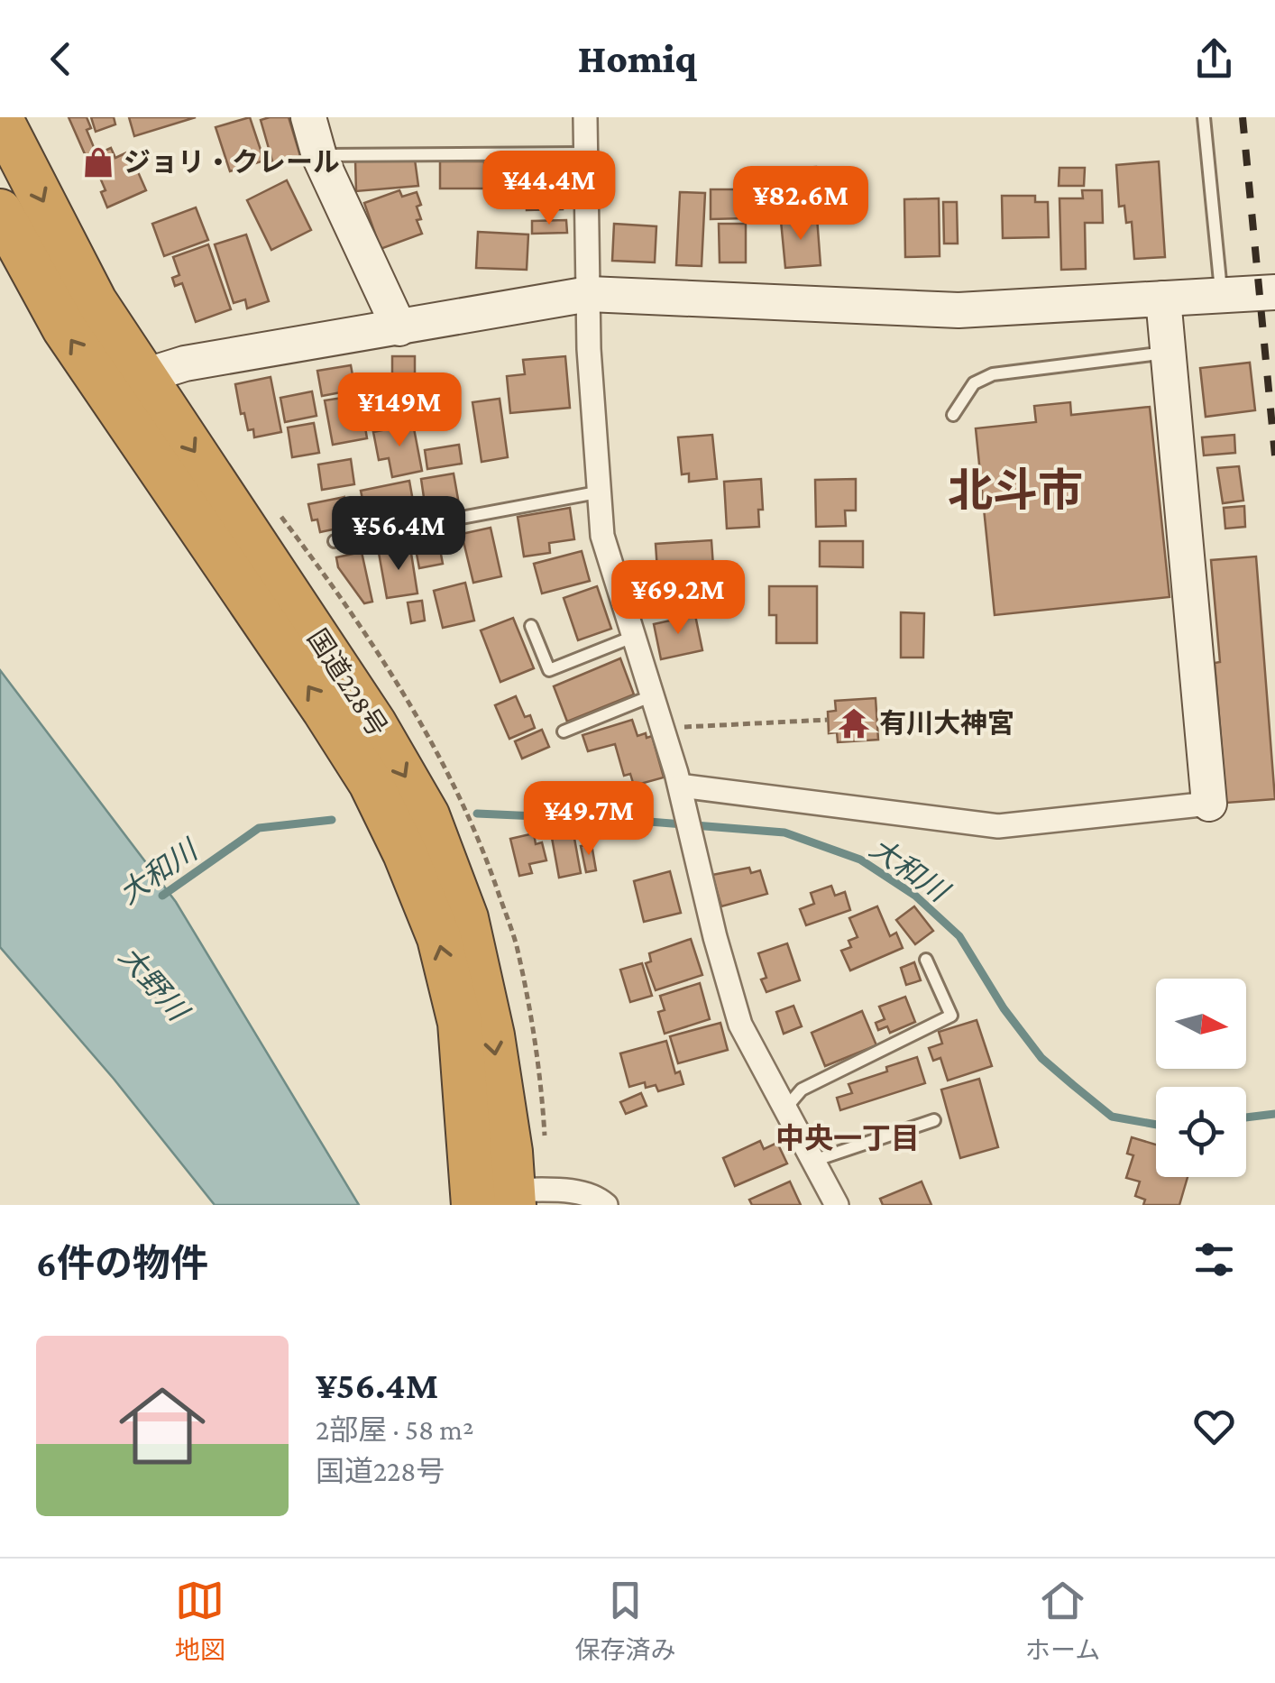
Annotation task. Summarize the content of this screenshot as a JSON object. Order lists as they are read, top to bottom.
{
  "streets": {
    "highway": ["国道228号"]
  },
  "districts": ["北斗市", "中央一丁目"],
  "water": ["大和川", "大野川"],
  "places": {
    "shop": ["ジョリ・クレール"],
    "temple": ["有川大神宮"]
  },
  "north": "right",
  "page": {
    "header": "Homiq",
    "price": [
      "¥44.4M",
      "¥82.6M",
      "¥149M",
      "¥56.4M",
      "¥69.2M",
      "¥49.7M"
    ],
    "heading": "6件の物件",
    "list": [
      {
        "name": "¥56.4M",
        "note": "2部屋 · 58 m² · 国道228号"
      }
    ],
    "tabs": ["地図", "保存済み", "ホーム"]
  }
}
